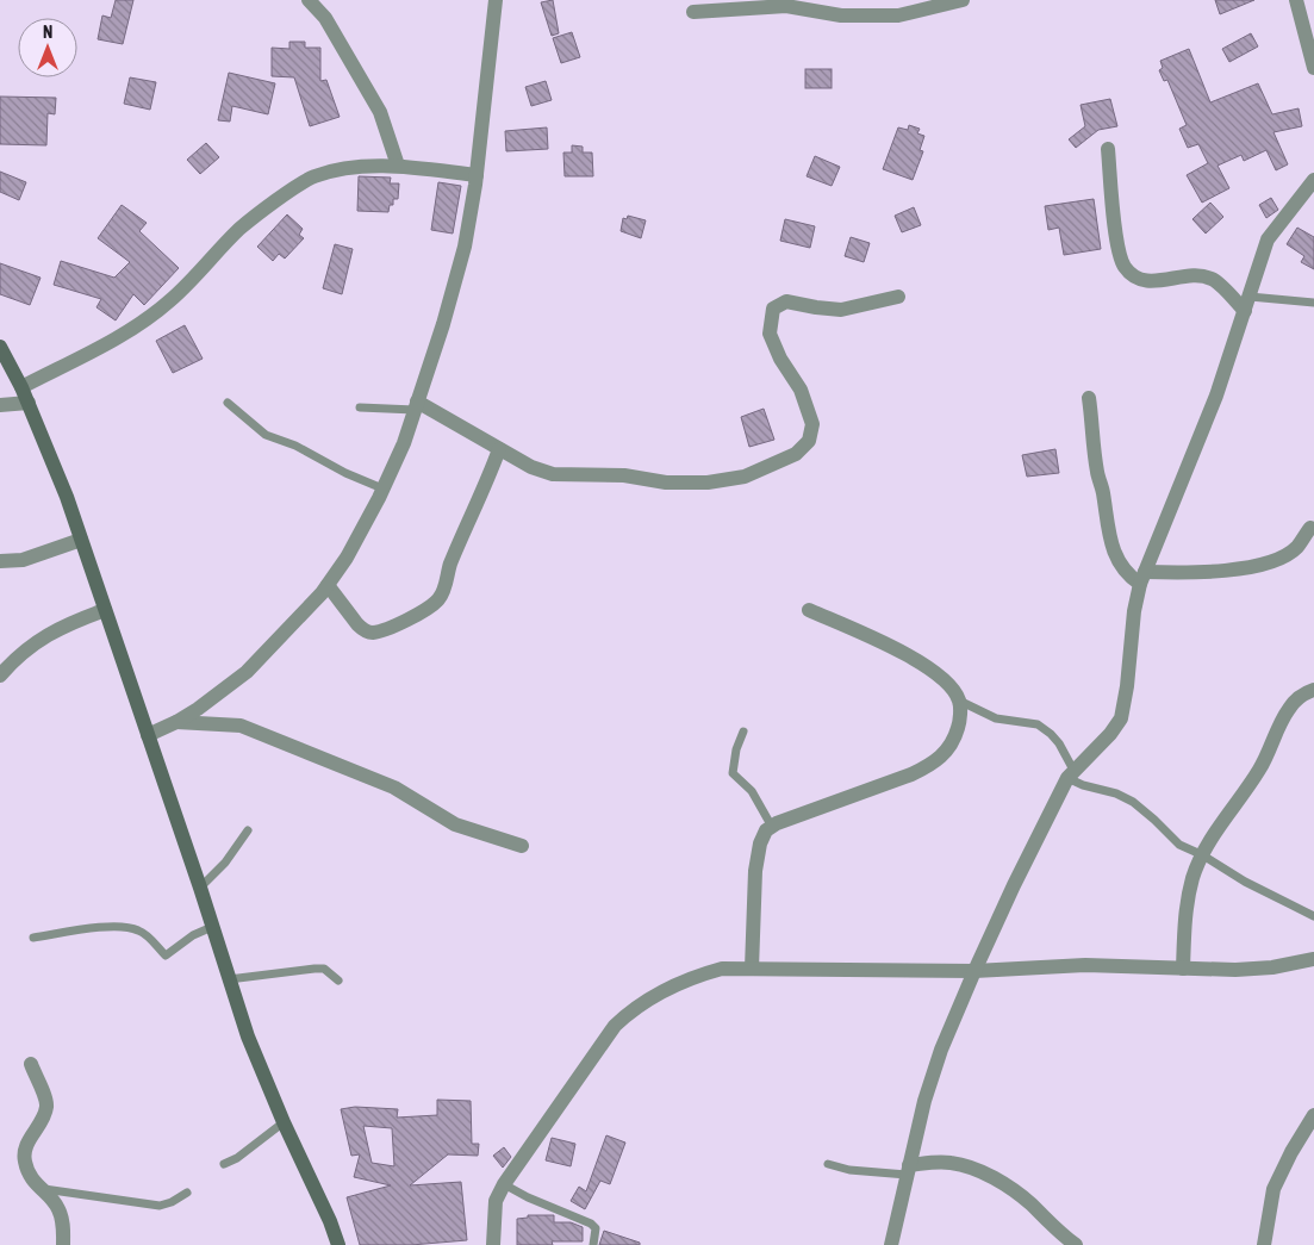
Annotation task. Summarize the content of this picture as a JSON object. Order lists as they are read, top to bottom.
{
  "north": "top"
}
